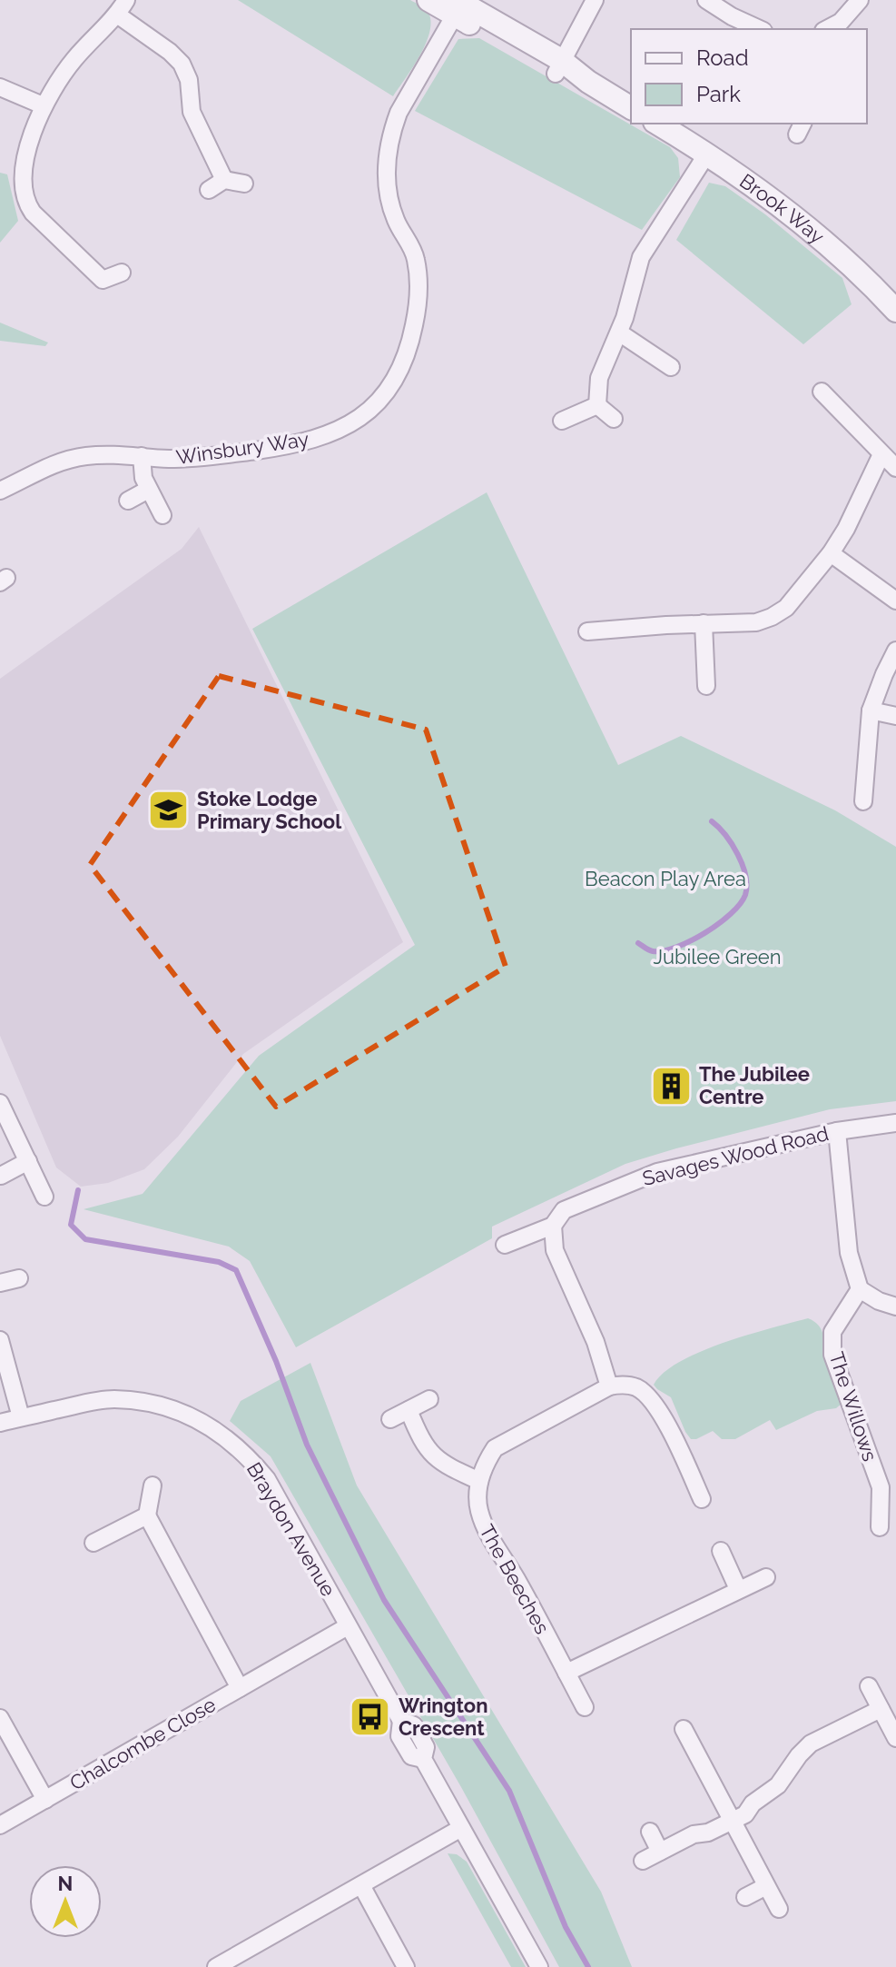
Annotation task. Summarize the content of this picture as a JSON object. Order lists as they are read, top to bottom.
{
  "streets": {
    "street": [
      "Brook Way",
      "Winsbury Way",
      "Savages Wood Road",
      "The Willows",
      "Braydon Avenue",
      "The Beeches",
      "Chalcombe Close"
    ]
  },
  "crossings": [
    ["Braydon Avenue", "Chalcombe Close"]
  ],
  "parks": ["Beacon Play Area", "Jubilee Green"],
  "places": {
    "school or university": ["Stoke Lodge Primary School"],
    "building": ["The Jubilee Centre"],
    "bus stop": ["Wrington Crescent"]
  },
  "legend": ["Road", "Park"],
  "north": "top"
}
